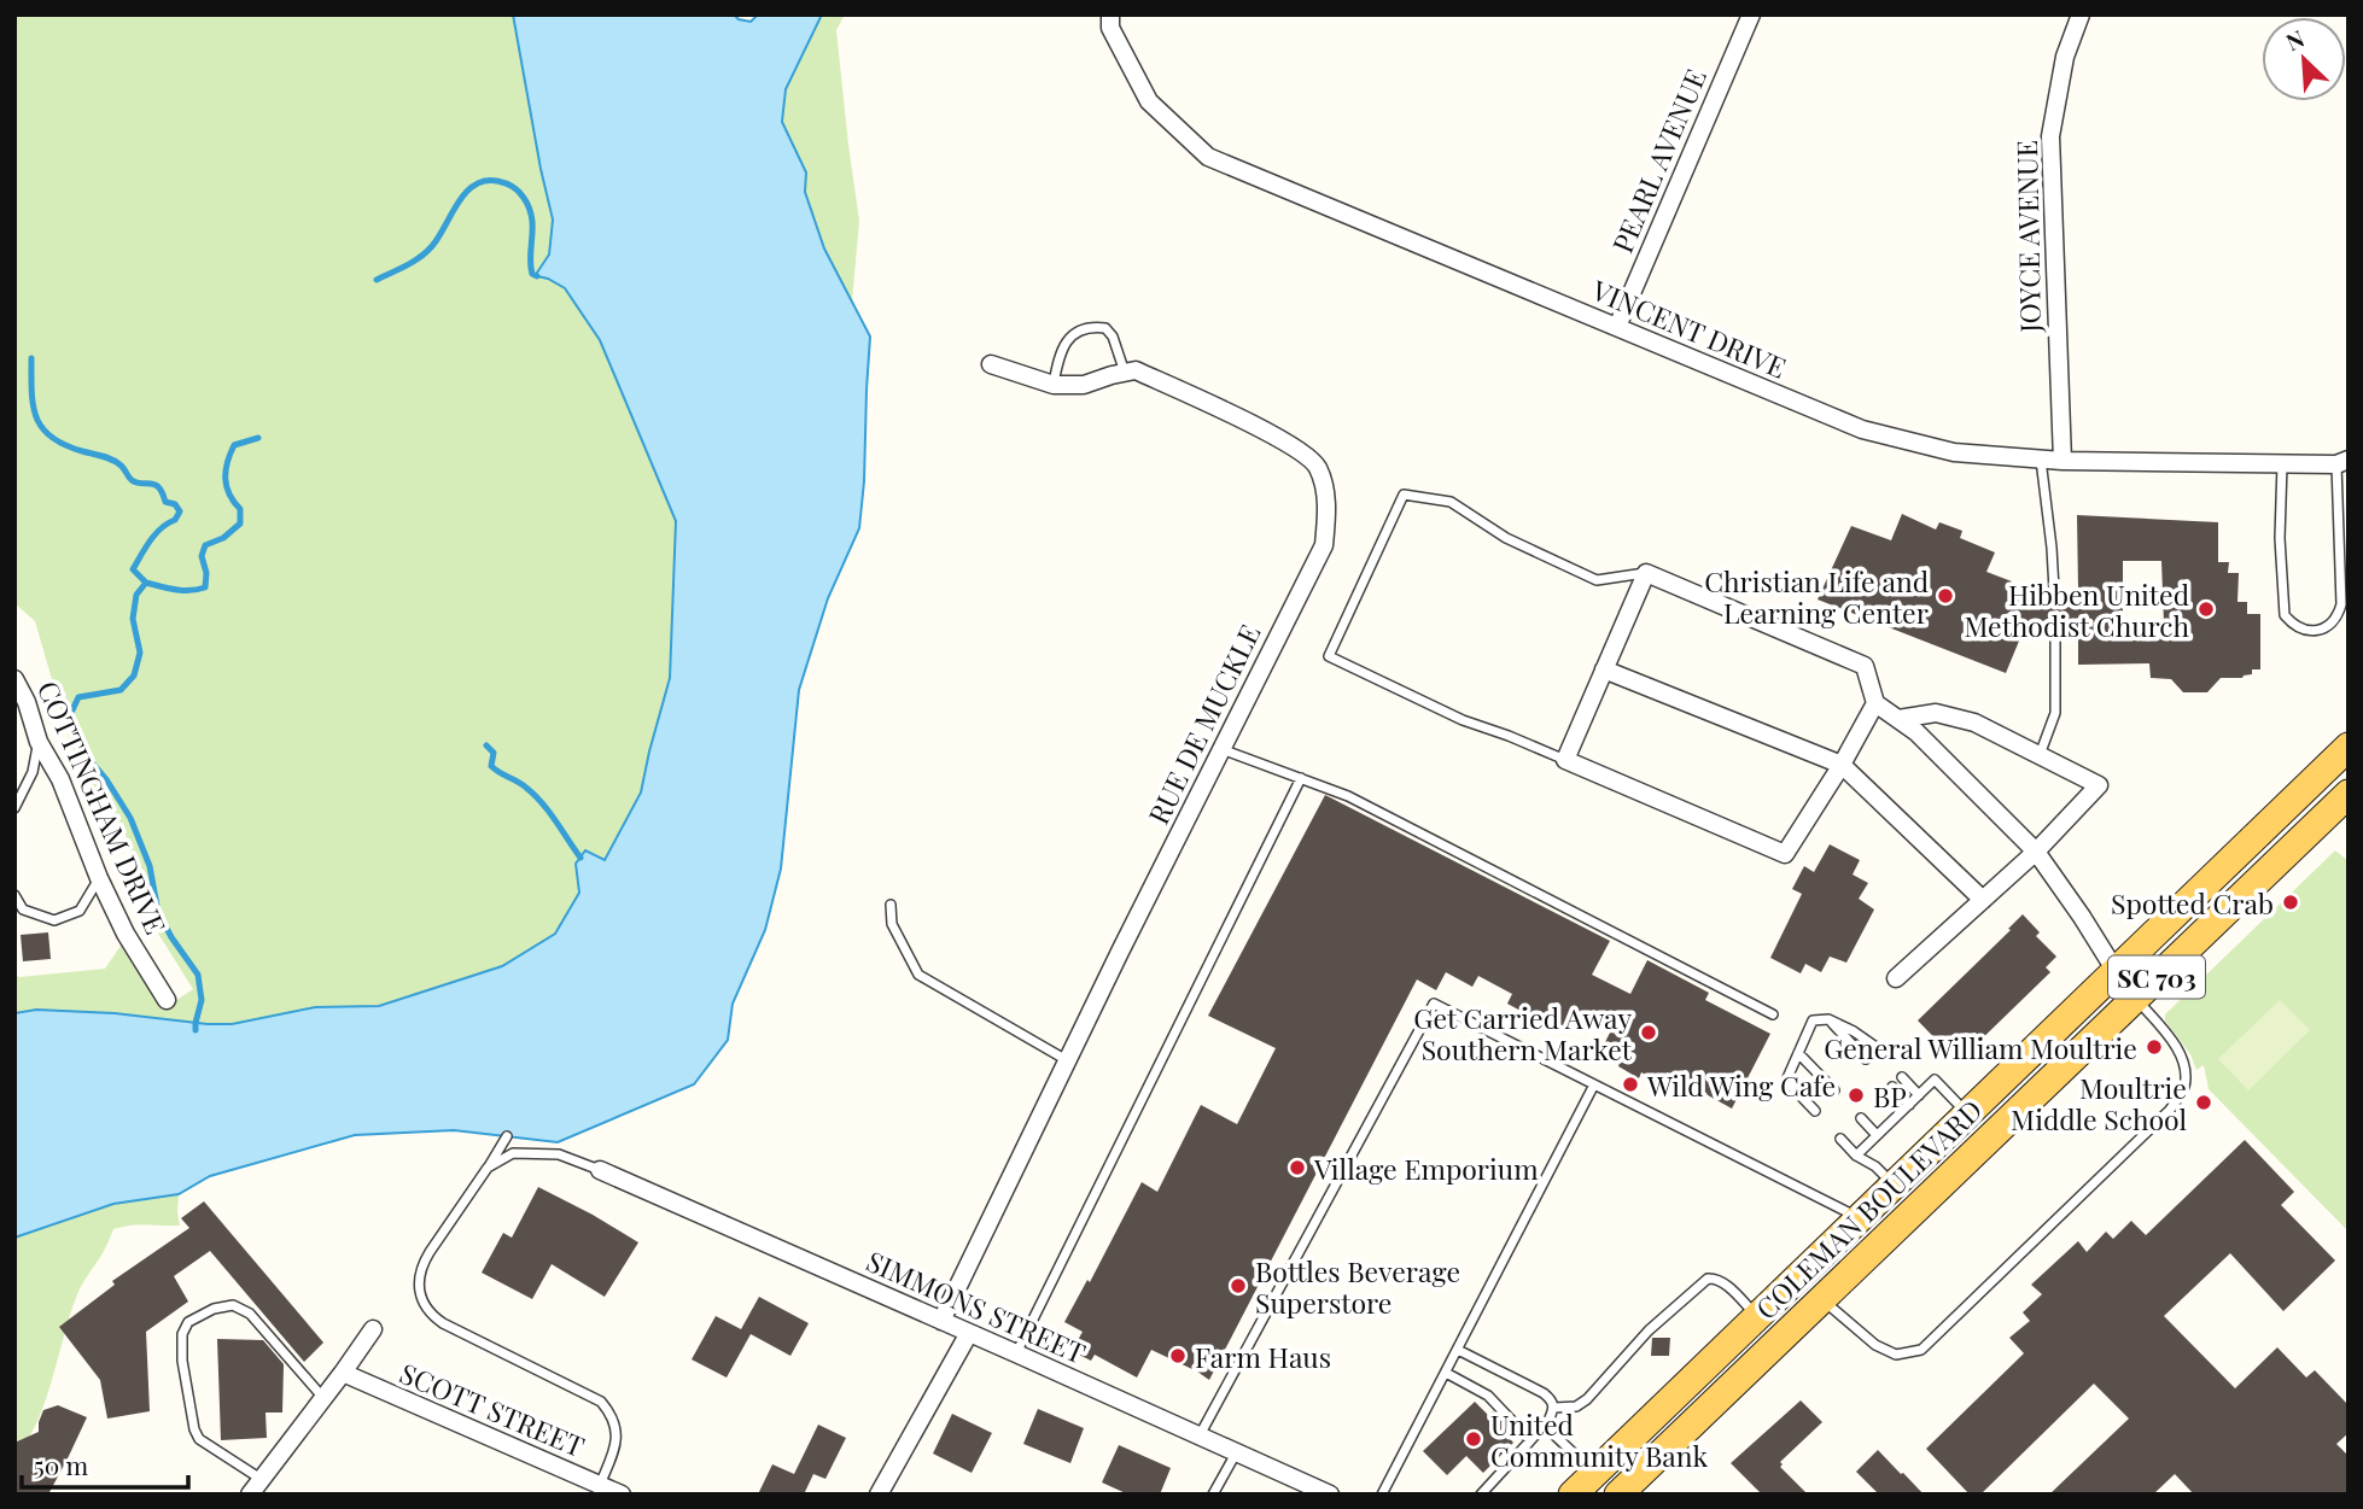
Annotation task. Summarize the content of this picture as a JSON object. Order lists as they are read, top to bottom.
{
  "streets": {
    "main road": ["SC 703", "COLEMAN BOULEVARD"],
    "street": [
      "PEARL AVENUE",
      "JOYCE AVENUE",
      "VINCENT DRIVE",
      "RUE DE MUCKLE",
      "COTTINGHAM DRIVE",
      "SIMMONS STREET",
      "SCOTT STREET"
    ]
  },
  "crossings": [
    ["PEARL AVENUE", "VINCENT DRIVE"],
    ["JOYCE AVENUE", "VINCENT DRIVE"],
    ["RUE DE MUCKLE", "SIMMONS STREET"]
  ],
  "places": [
    "Christian Life and Learning Center",
    "Hibben United Methodist Church",
    "Spotted Crab",
    "Get Carried Away Southern Market",
    "General William Moultrie",
    "Wild Wing Cafe",
    "BP",
    "Moultrie Middle School",
    "Village Emporium",
    "Bottles Beverage Superstore",
    "Farm Haus",
    "United Community Bank"
  ],
  "scale_bar": "50 m",
  "north": "top left"
}
